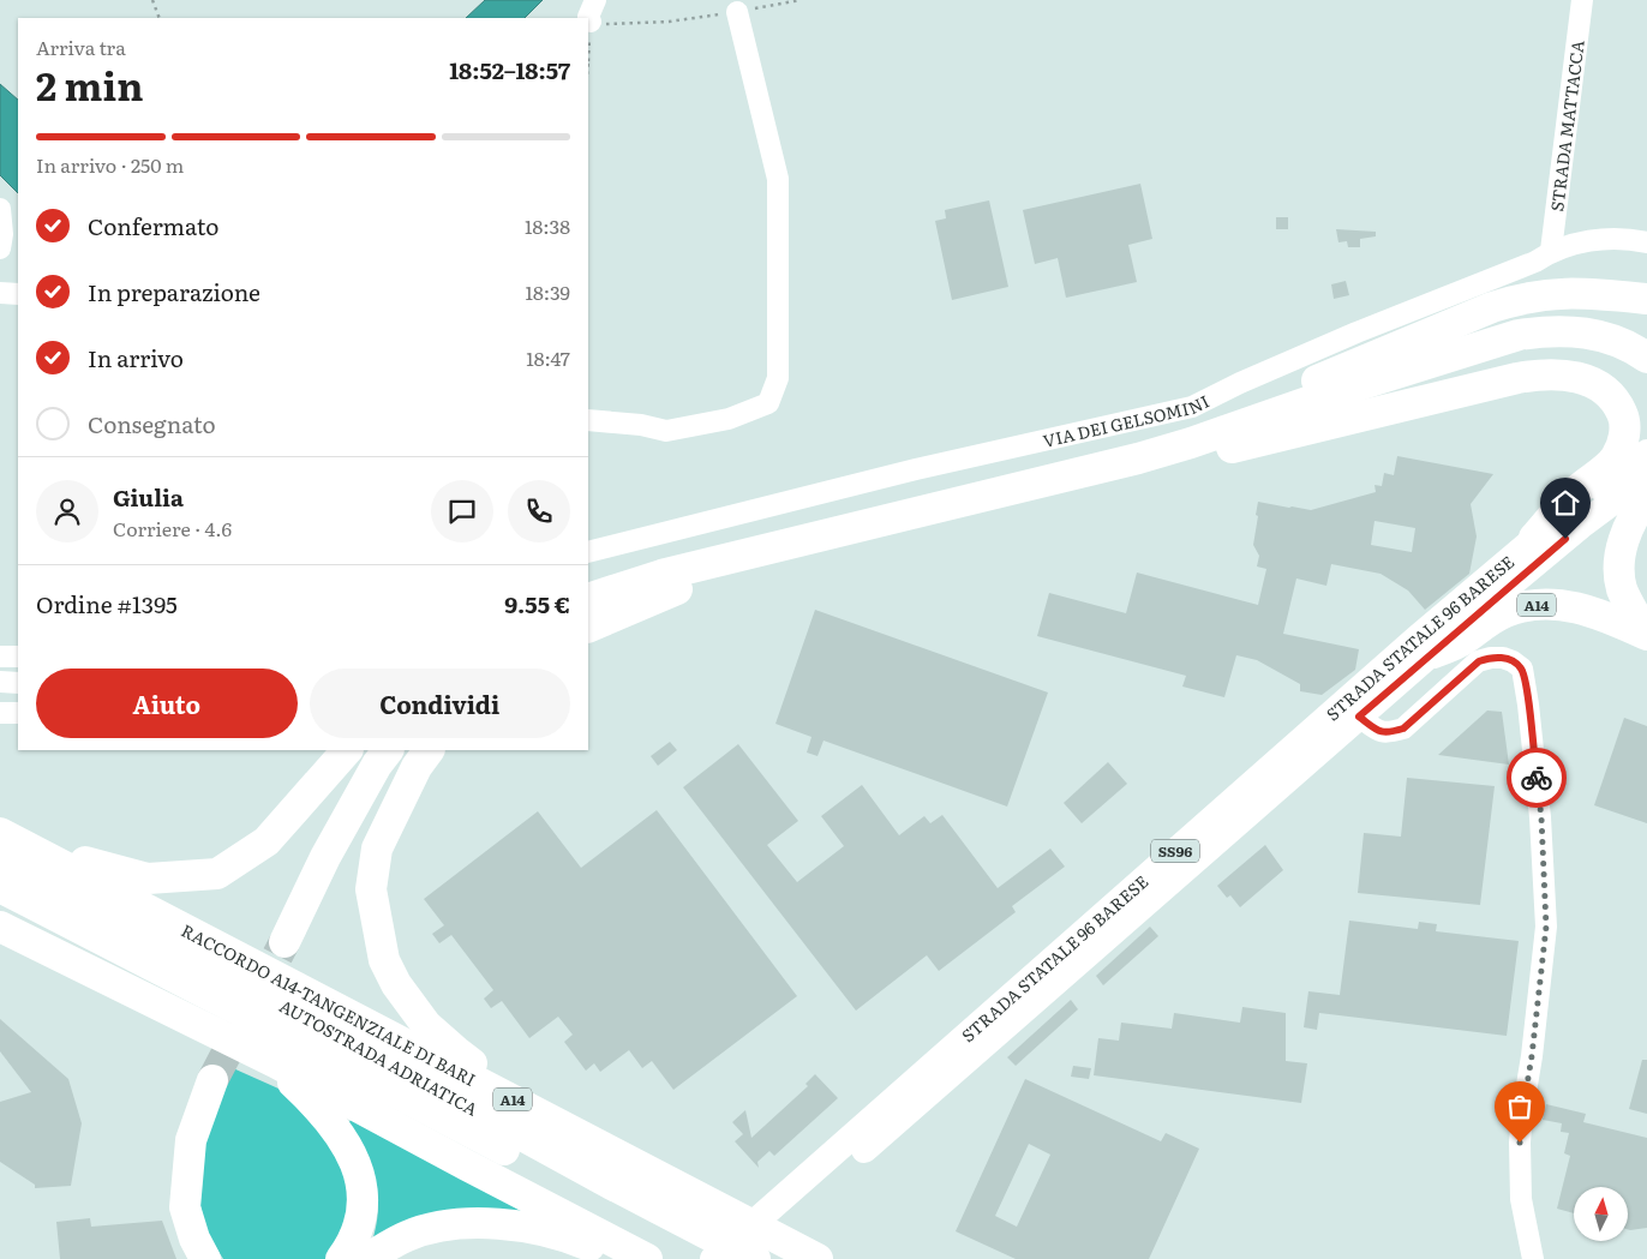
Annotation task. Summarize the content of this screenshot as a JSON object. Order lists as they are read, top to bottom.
{
  "streets": {
    "highway": ["A14", "AUTOSTRADA ADRIATICA"],
    "main road": ["STRADA STATALE 96 BARESE", "SS96"],
    "street": ["STRADA MATTACCA", "VIA DEI GELSOMINI"]
  },
  "crossings": [
    ["STRADA MATTACCA", "VIA DEI GELSOMINI"],
    ["A14", "STRADA STATALE 96 BARESE"],
    ["A14", "AUTOSTRADA ADRIATICA"],
    ["STRADA STATALE 96 BARESE", "AUTOSTRADA ADRIATICA"]
  ],
  "north": "top",
  "page": {
    "heading": ["2 min", "Arriva tra", "18:52–18:57"],
    "panel": [
      "Giulia",
      "Corriere · 4.6",
      "Ordine #1395",
      "9.55 €"
    ],
    "bar": "In arrivo · 250 m",
    "list": [
      ["Confermato", "18:38"],
      ["In preparazione", "18:39"],
      ["In arrivo", "18:47"],
      "Consegnato"
    ],
    "buttons": ["Aiuto", "Condividi"]
  }
}
